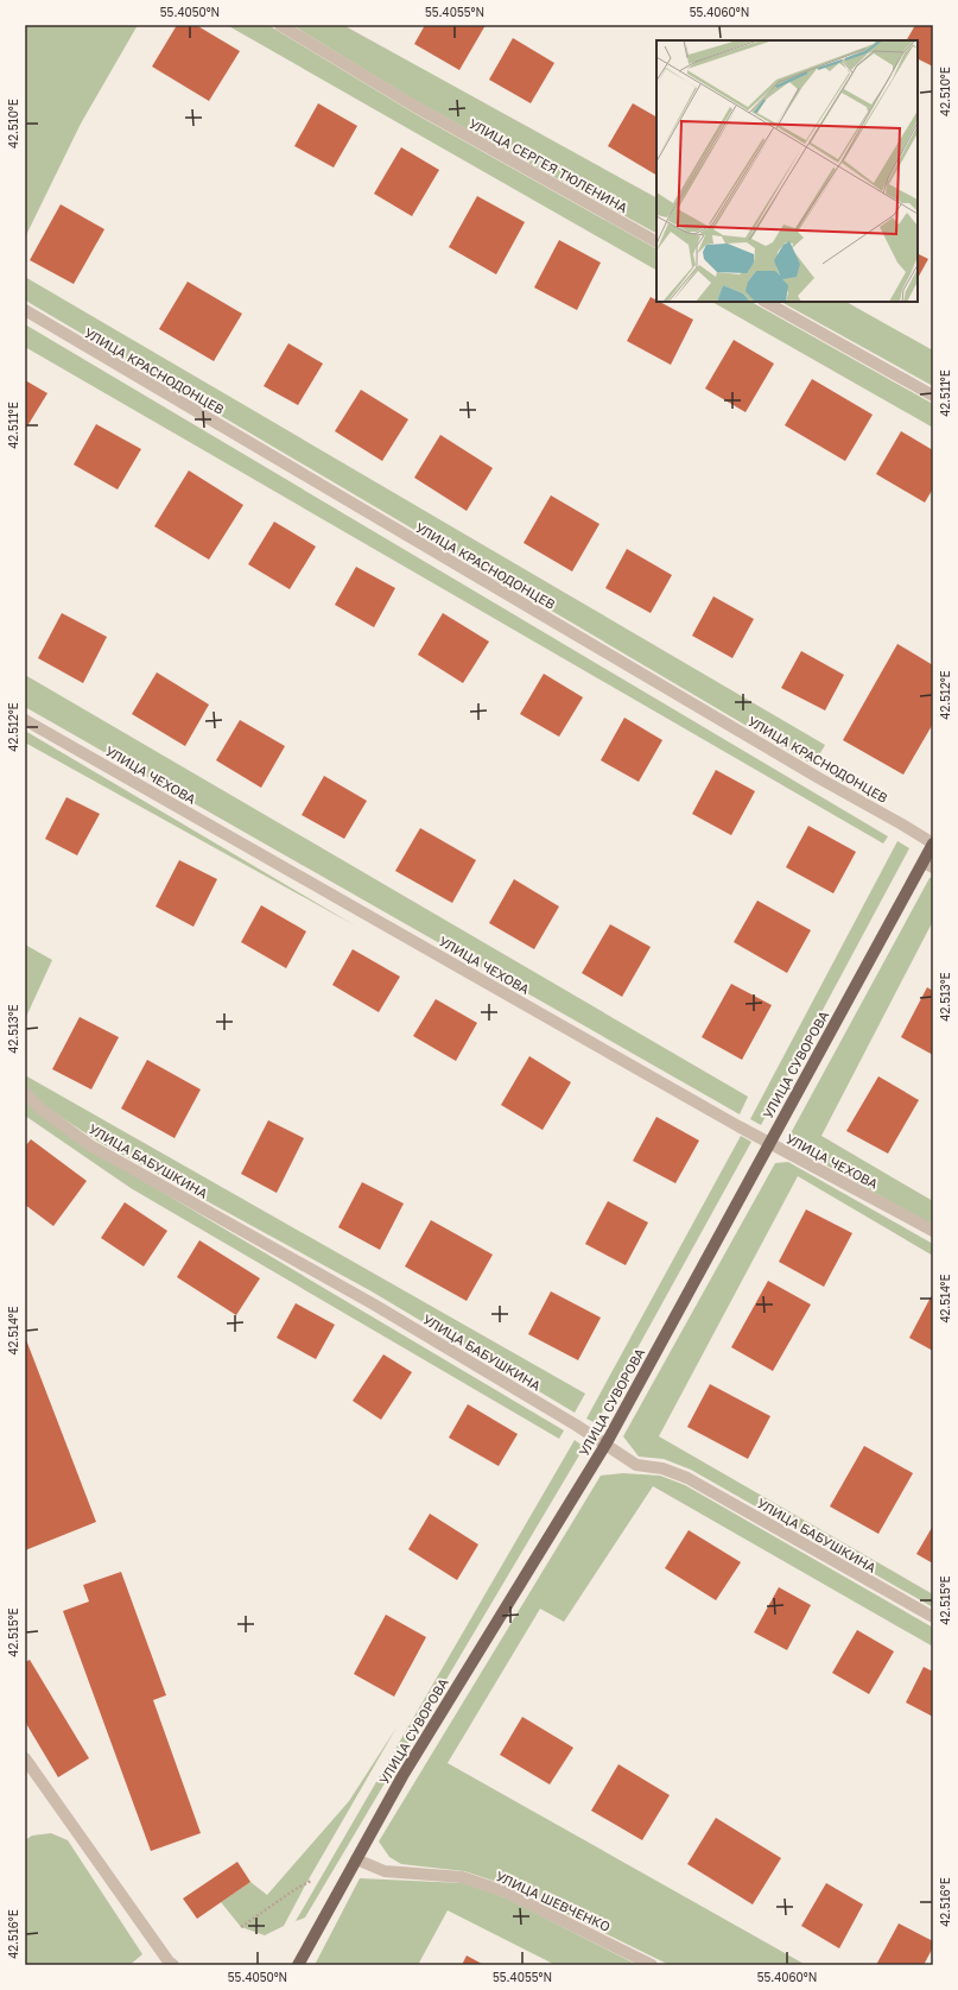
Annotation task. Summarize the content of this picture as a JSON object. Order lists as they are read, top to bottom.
{
  "streets": {
    "main road": ["УЛИЦА СУВОРОВА"],
    "street": [
      "УЛИЦА СЕРГЕЯ ТЮЛЕНИНА",
      "УЛИЦА КРАСНОДОНЦЕВ",
      "УЛИЦА ЧЕХОВА",
      "УЛИЦА БАБУШКИНА",
      "УЛИЦА ШЕВЧЕНКО"
    ]
  },
  "crossings": [
    ["УЛИЦА КРАСНОДОНЦЕВ", "УЛИЦА СУВОРОВА"],
    ["УЛИЦА ЧЕХОВА", "УЛИЦА СУВОРОВА"],
    ["УЛИЦА СУВОРОВА", "УЛИЦА БАБУШКИНА"],
    ["УЛИЦА СУВОРОВА", "УЛИЦА ШЕВЧЕНКО"]
  ],
  "coordinates": [
    "55.4050°N",
    "55.4055°N",
    "55.4060°N",
    "42.510°E",
    "42.511°E",
    "42.512°E",
    "42.513°E",
    "42.514°E",
    "42.515°E",
    "42.516°E"
  ]
}
